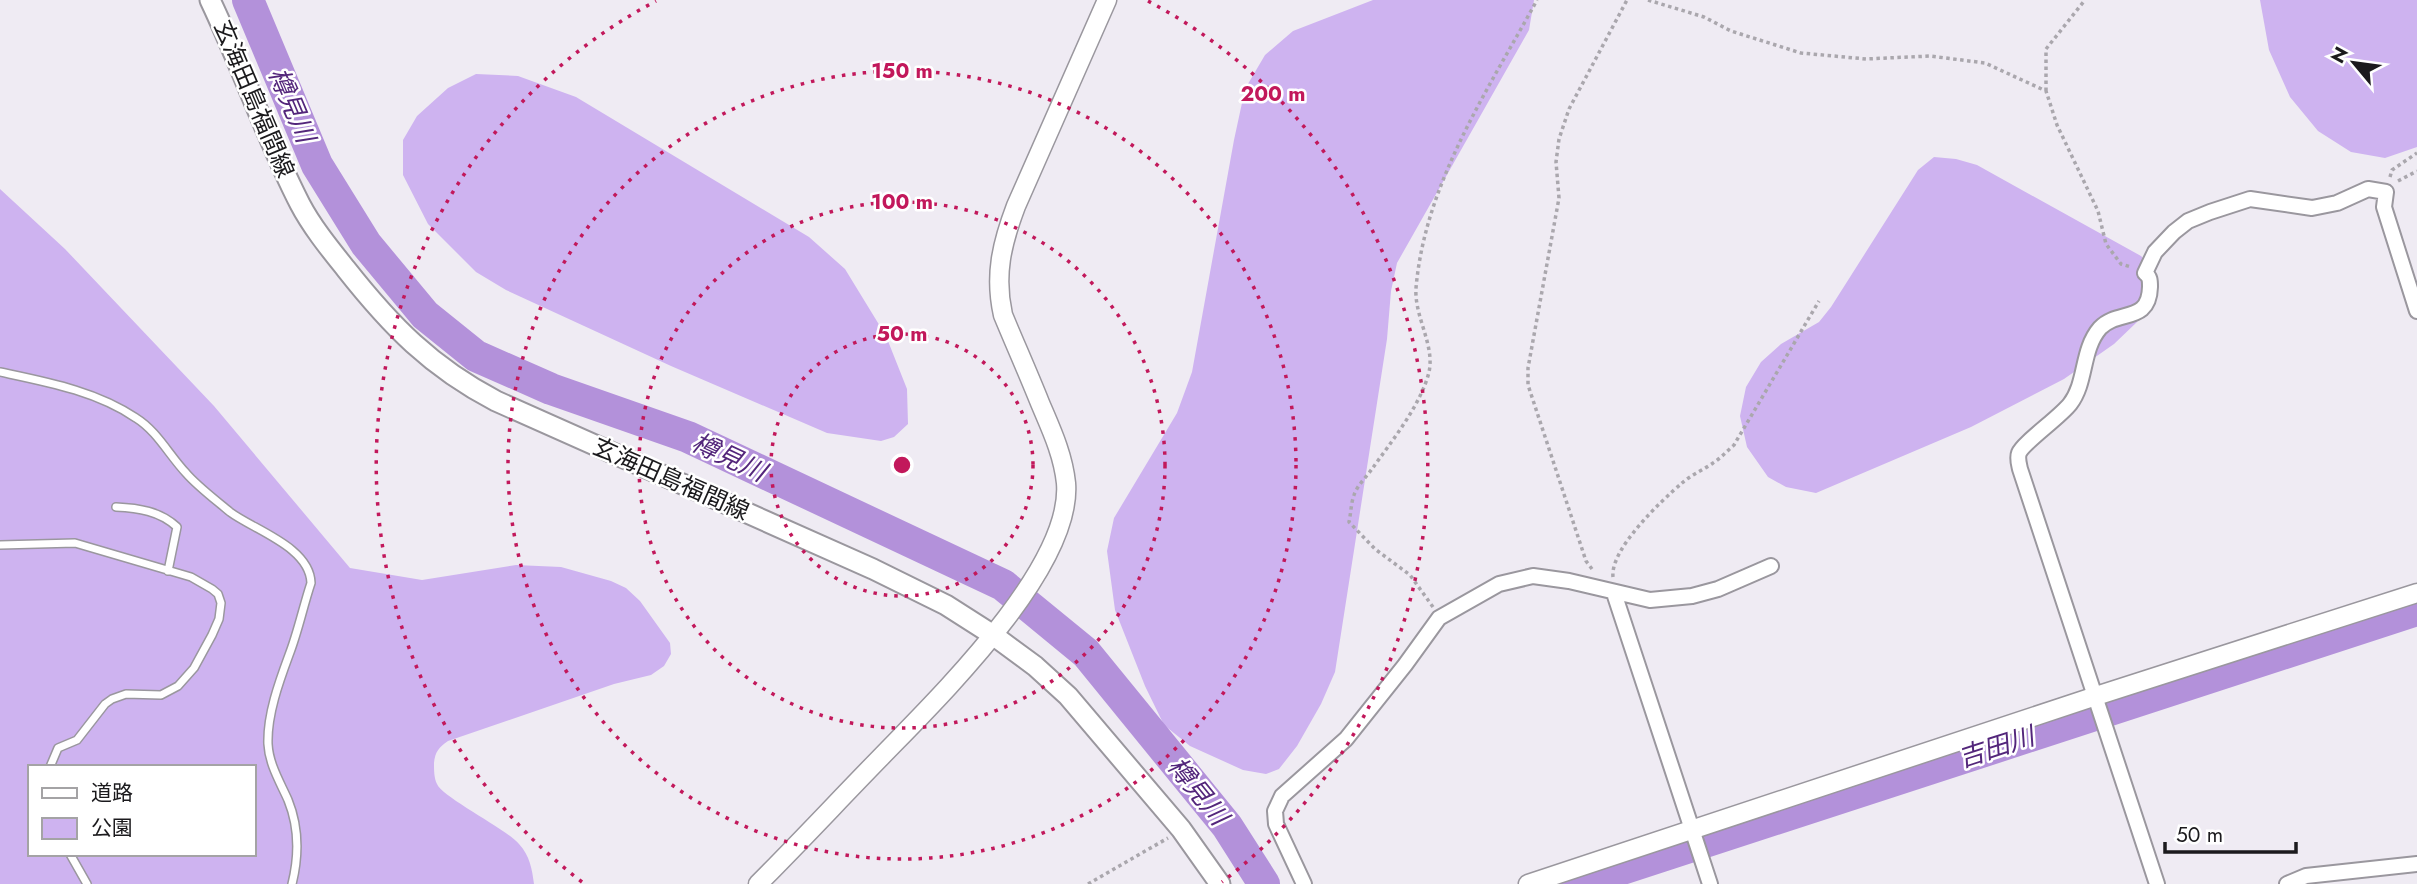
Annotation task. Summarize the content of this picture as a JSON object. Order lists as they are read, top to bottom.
{
  "streets": {
    "main road": ["玄海田島福間線"]
  },
  "water": ["樽見川", "吉田川"],
  "legend": ["道路", "公園"],
  "scale_bar": "50 m",
  "north": "top left",
  "rings": [
    "150 m",
    "200 m",
    "100 m",
    "50 m"
  ]
}
